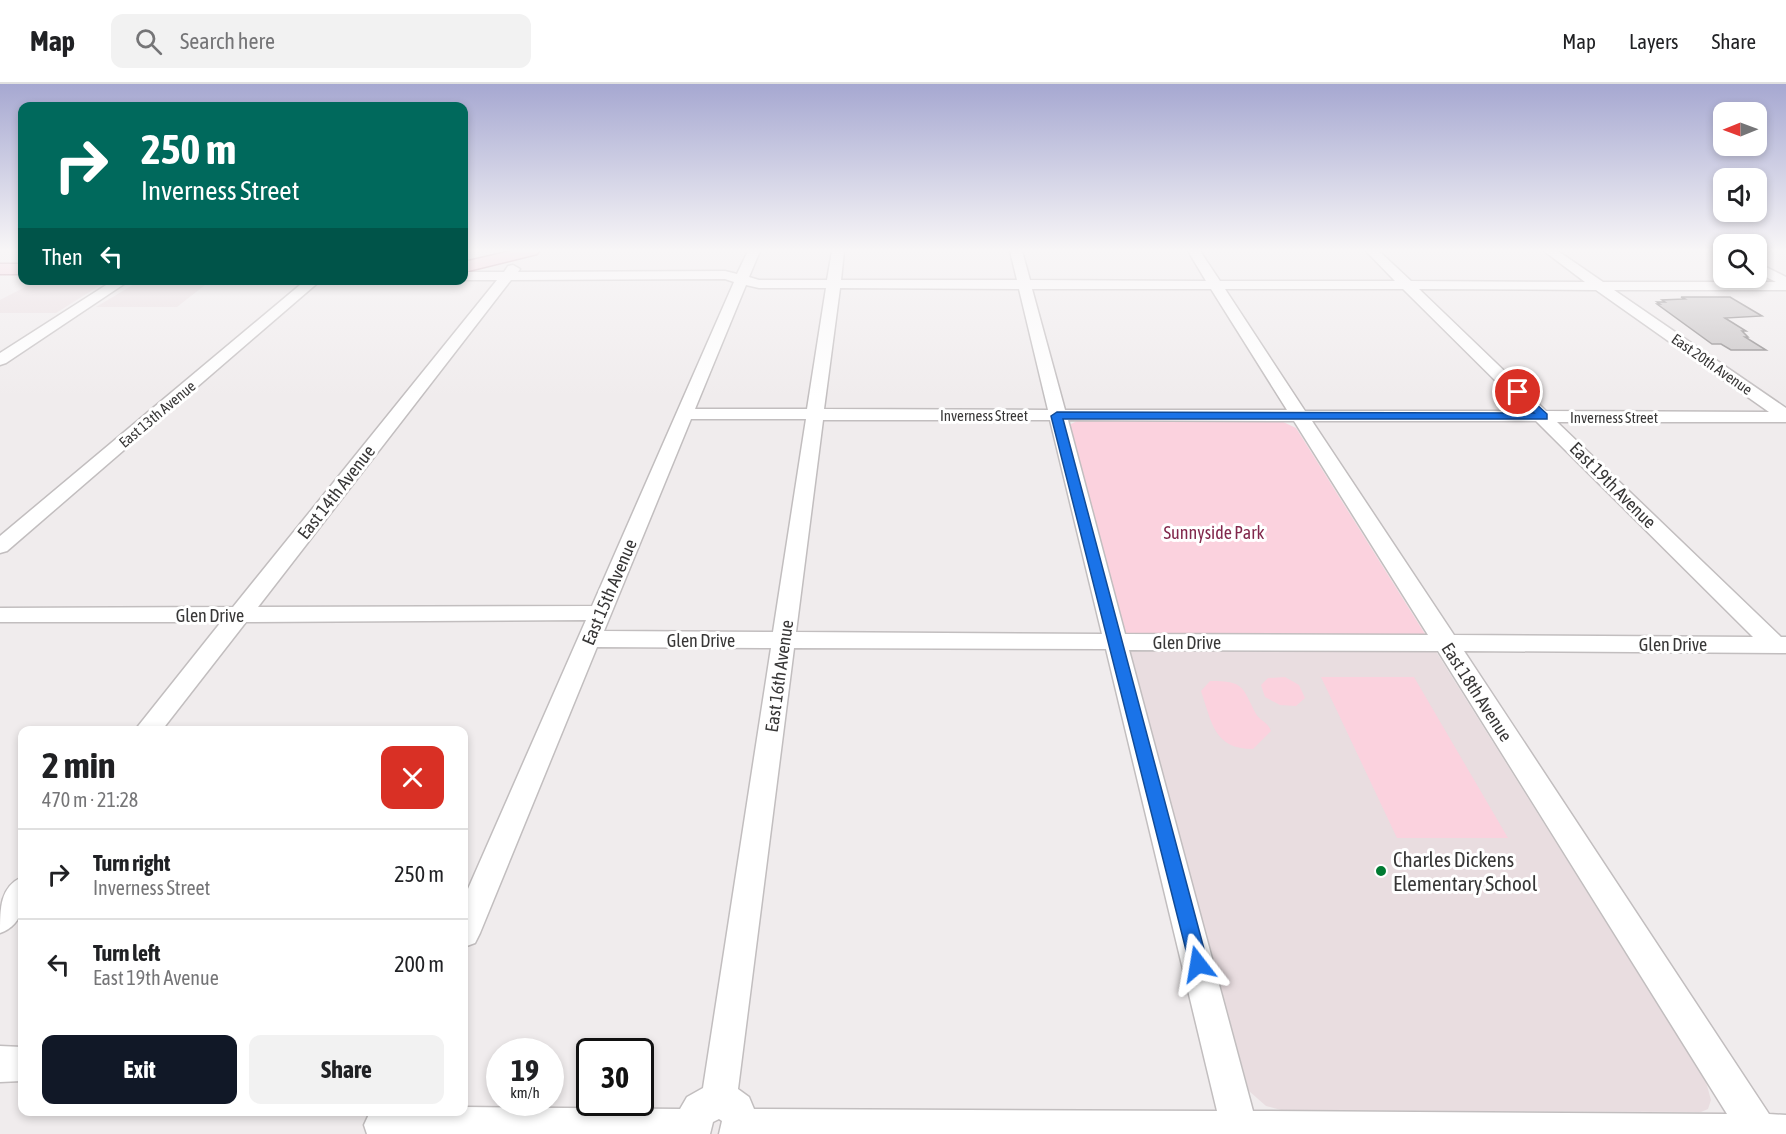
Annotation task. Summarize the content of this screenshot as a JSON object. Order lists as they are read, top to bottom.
{
  "streets": {
    "street": [
      "East 20th Avenue",
      "East 13th Avenue",
      "Inverness Street",
      "East 19th Avenue",
      "East 14th Avenue",
      "East 15th Avenue",
      "Glen Drive",
      "East 16th Avenue",
      "East 18th Avenue"
    ]
  },
  "crossings": [
    ["East 20th Avenue", "Inverness Street"],
    ["Inverness Street", "East 19th Avenue"],
    ["Inverness Street", "East 15th Avenue"],
    ["Inverness Street", "East 16th Avenue"],
    ["Inverness Street", "East 18th Avenue"],
    ["East 19th Avenue", "Glen Drive"],
    ["East 14th Avenue", "Glen Drive"],
    ["East 15th Avenue", "Glen Drive"],
    ["Glen Drive", "East 16th Avenue"],
    ["Glen Drive", "East 18th Avenue"]
  ],
  "parks": ["Sunnyside Park"],
  "places": ["Charles Dickens Elementary School"],
  "north": "left",
  "page": {
    "header": "Map",
    "search": "Search here",
    "nav": ["Map", "Layers", "Share"],
    "turn": ["250 m", "Inverness Street"],
    "then": "Then",
    "heading": ["2 min", "470 m · 21:28"],
    "list": [
      {
        "name": "Turn right",
        "note": "Inverness Street",
        "value": "250 m"
      },
      {
        "name": "Turn left",
        "note": "East 19th Avenue",
        "value": "200 m"
      }
    ],
    "buttons": ["Exit", "Share"],
    "speed": "19 km/h",
    "limit": "30"
  }
}
